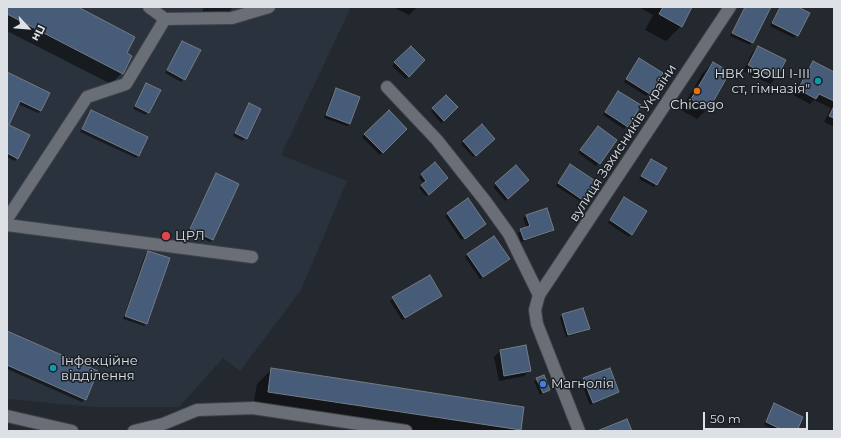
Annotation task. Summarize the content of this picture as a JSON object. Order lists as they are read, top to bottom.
{
  "streets": {
    "street": ["вулиця Захисників України"]
  },
  "places": [
    "НВК \"ЗОШ І-ІІІ ст, гімназія\"",
    "Chicago",
    "ЦРЛ",
    "Інфекційне відділення",
    "Магнолія"
  ],
  "scale_bar": "50 m",
  "north": "bottom right"
}
